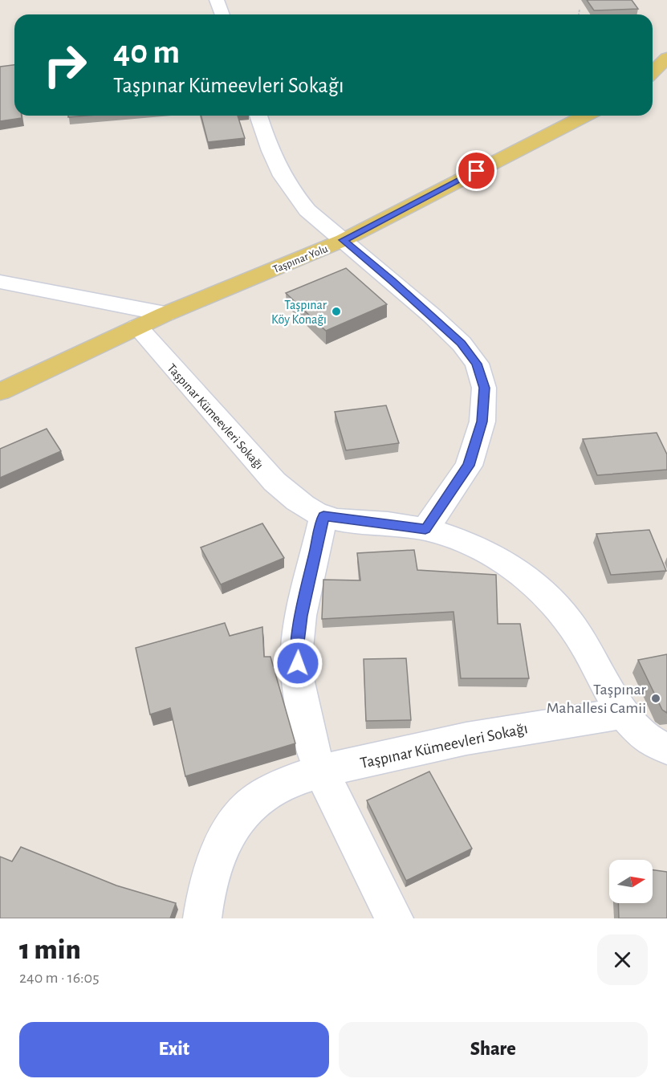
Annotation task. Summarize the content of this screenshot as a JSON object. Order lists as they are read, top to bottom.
{
  "streets": {
    "main road": ["Taşpınar Yolu"],
    "street": ["Taşpınar Kümeevleri Sokağı"]
  },
  "crossings": [
    ["Taşpınar Yolu", "Taşpınar Kümeevleri Sokağı"]
  ],
  "places": ["Taşpınar Köy Konağı", "Taşpınar Mahallesi Camii"],
  "north": "right",
  "page": {
    "turn": ["40 m", "Taşpınar Kümeevleri Sokağı"],
    "heading": ["1 min", "240 m · 16:05"],
    "buttons": ["Exit", "Share"]
  }
}
